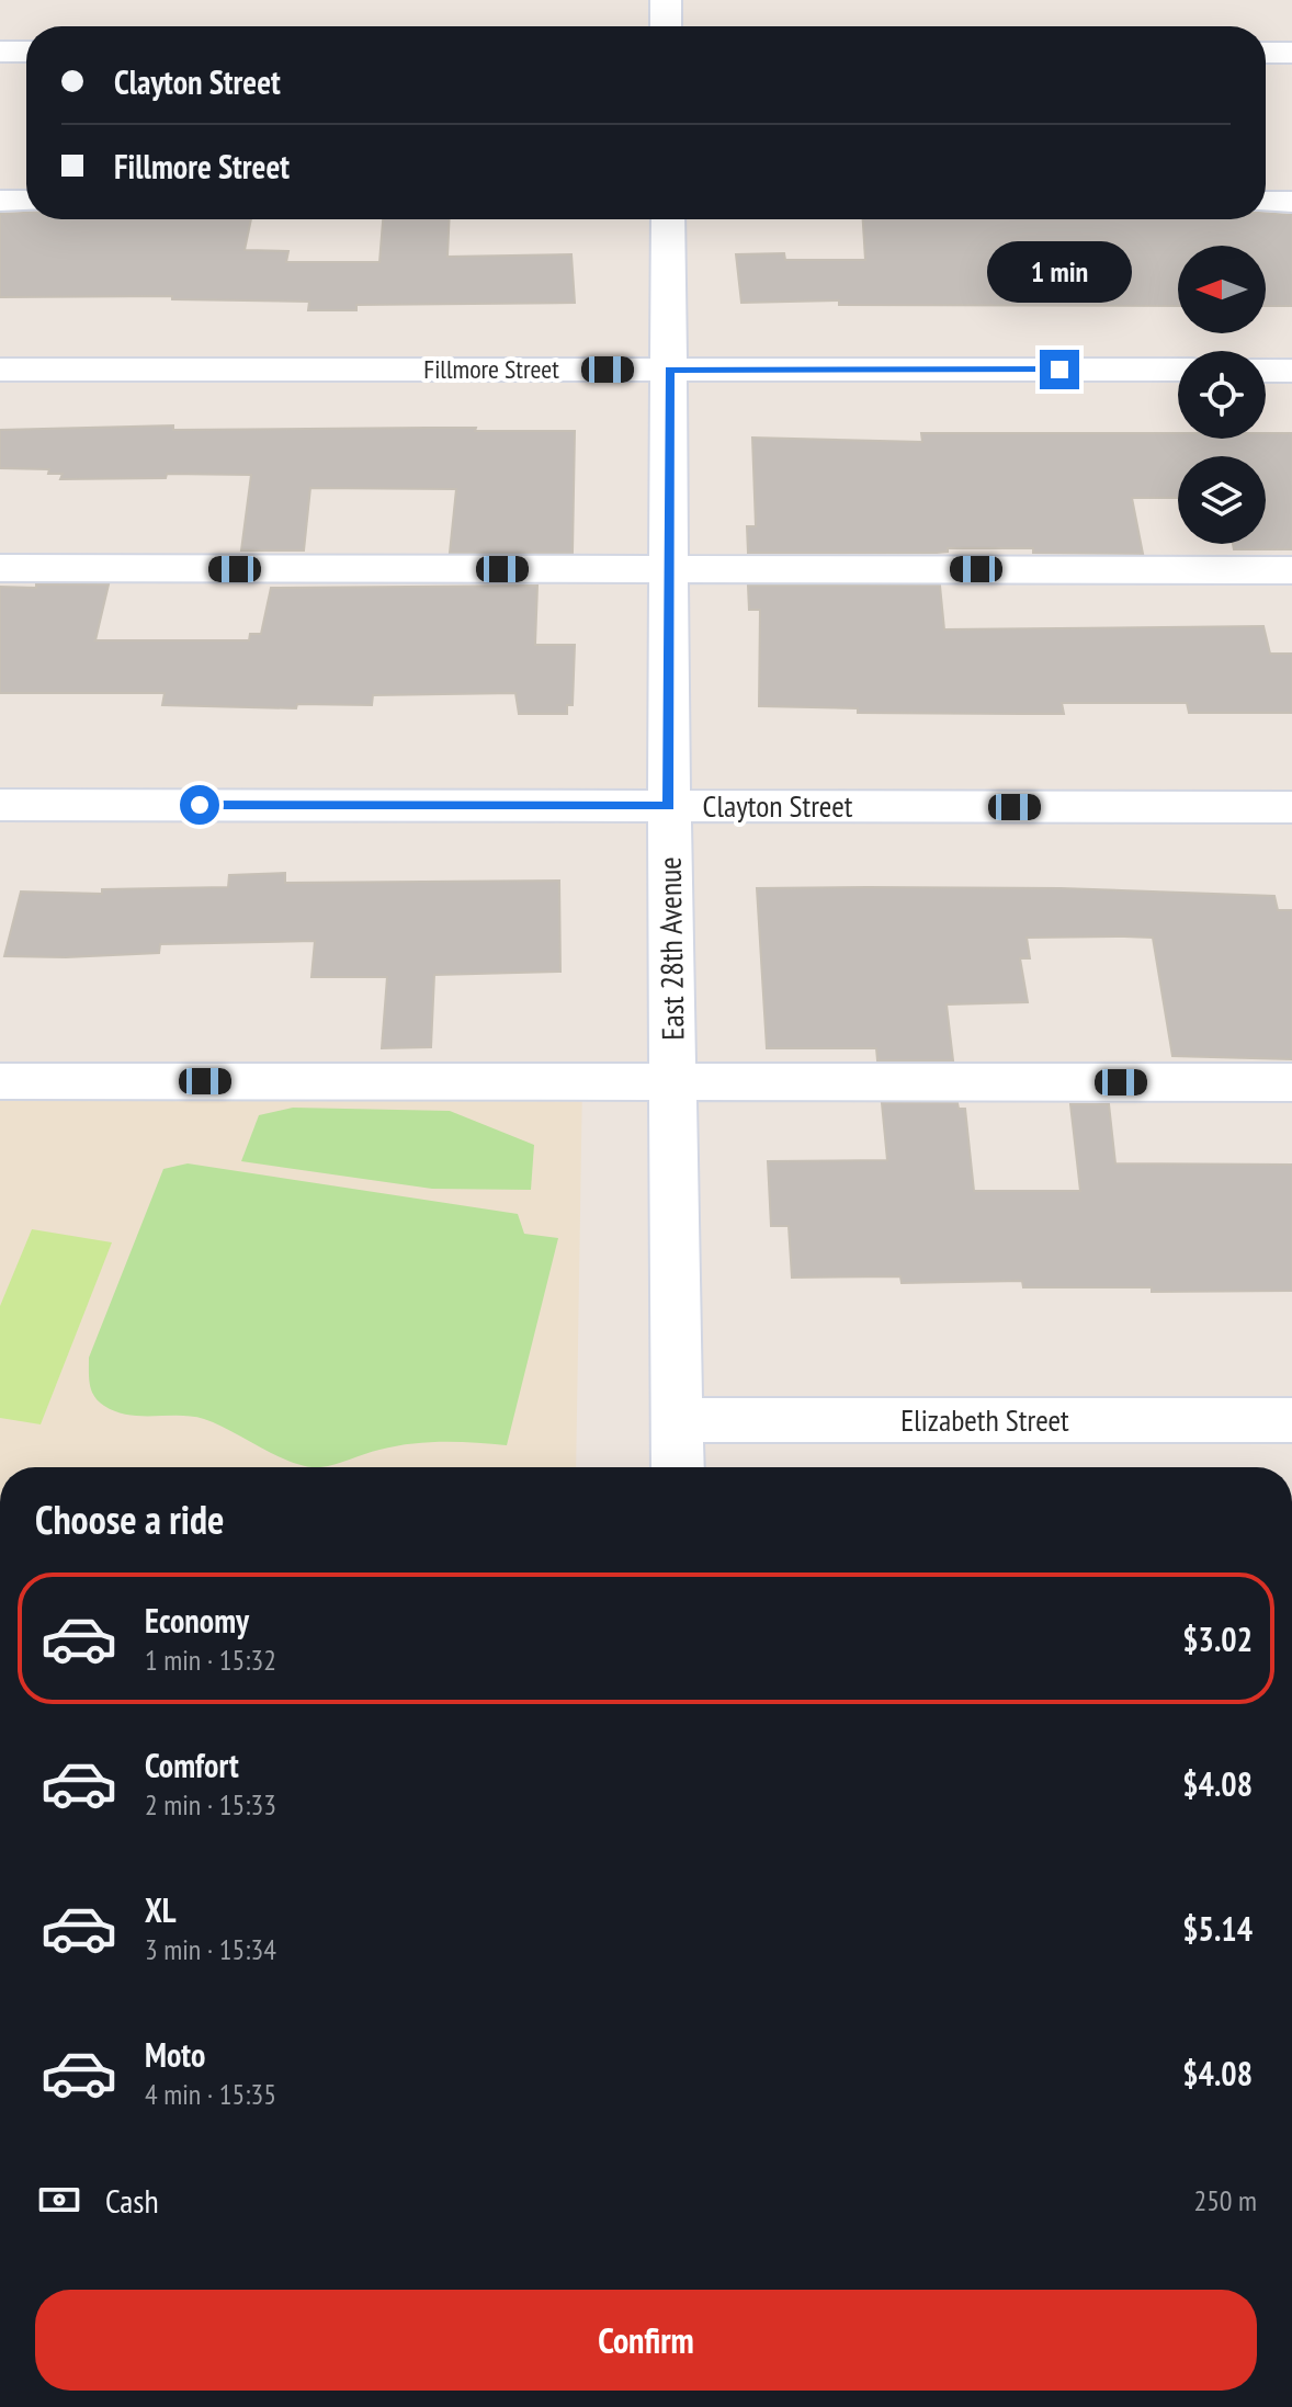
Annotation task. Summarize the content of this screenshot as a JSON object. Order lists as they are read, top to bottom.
{
  "streets": {
    "street": [
      "Fillmore Street",
      "Clayton Street",
      "East 28th Avenue",
      "Elizabeth Street"
    ]
  },
  "crossings": [
    ["Fillmore Street", "East 28th Avenue"],
    ["Clayton Street", "East 28th Avenue"],
    ["East 28th Avenue", "Elizabeth Street"]
  ],
  "north": "left",
  "page": {
    "banner": ["Clayton Street", "Fillmore Street"],
    "bubble": "1 min",
    "heading": "Choose a ride",
    "list": [
      {
        "name": "Economy",
        "note": "1 min · 15:32",
        "value": "$3.02"
      },
      {
        "name": "Comfort",
        "note": "2 min · 15:33",
        "value": "$4.08"
      },
      {
        "name": "XL",
        "note": "3 min · 15:34",
        "value": "$5.14"
      },
      {
        "name": "Moto",
        "note": "4 min · 15:35",
        "value": "$4.08"
      }
    ],
    "pay": ["Cash", "250 m"],
    "buttons": "Confirm"
  }
}
